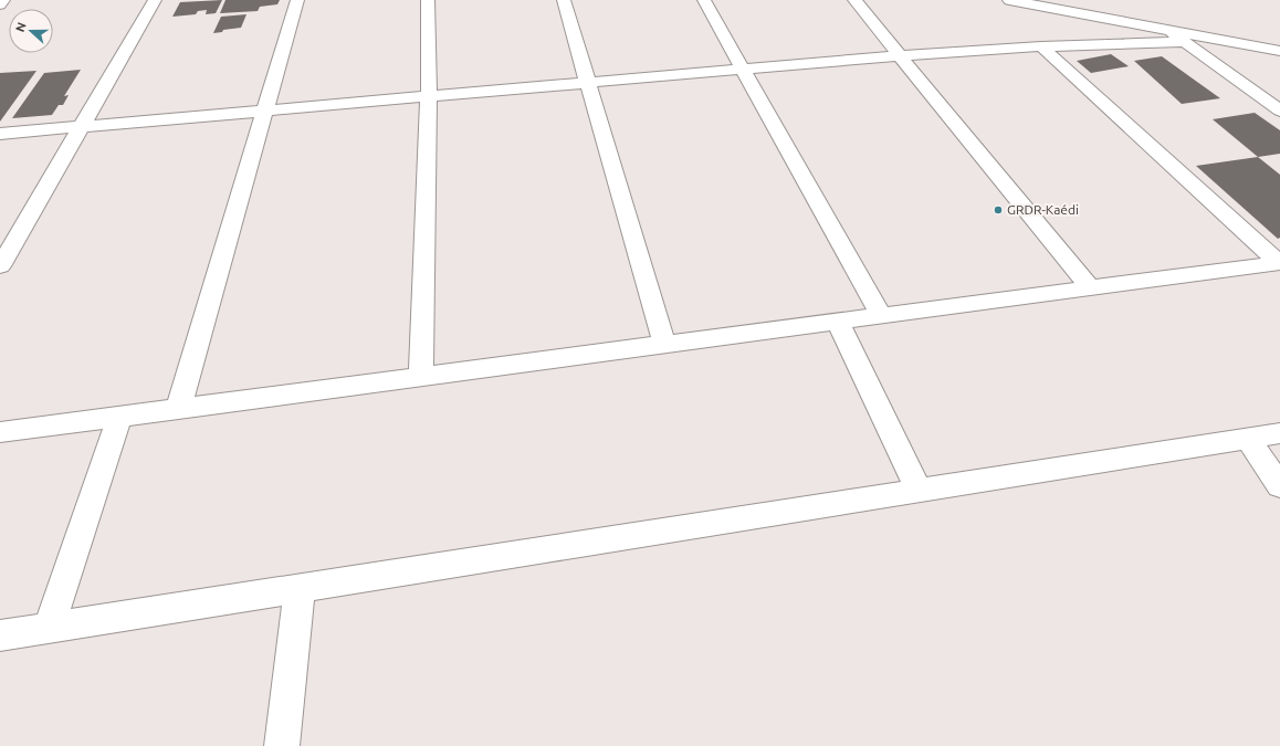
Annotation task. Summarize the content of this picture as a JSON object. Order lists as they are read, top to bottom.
{
  "places": ["GRDR-Kaédi"],
  "north": "left"
}
